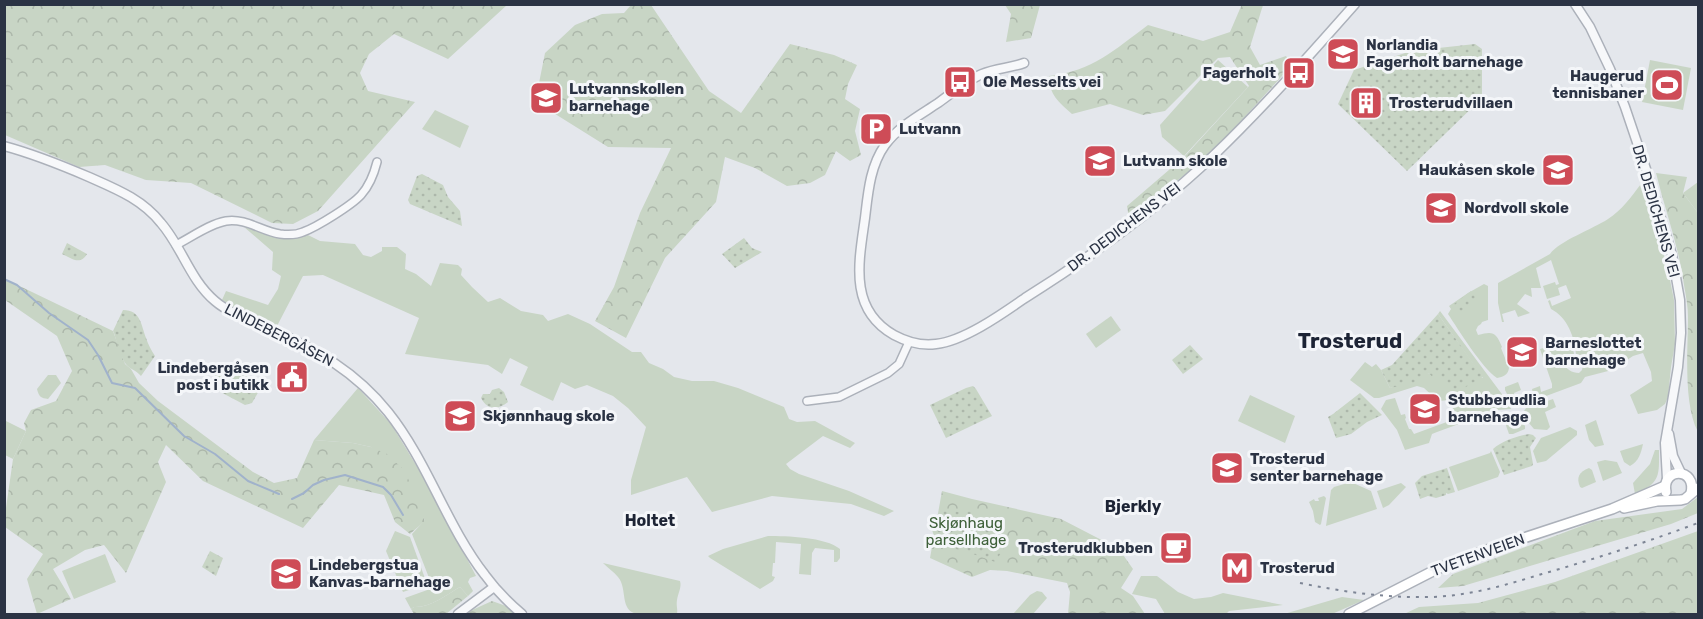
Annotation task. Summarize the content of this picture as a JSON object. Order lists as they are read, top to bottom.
{
  "streets": {
    "main road": ["TVETENVEIEN"],
    "street": ["DR. DEDICHENS VEI", "LINDEBERGÅSEN"]
  },
  "crossings": [
    ["DR. DEDICHENS VEI", "TVETENVEIEN"]
  ],
  "districts": ["Trosterud", "Bjerkly", "Holtet"],
  "parks": ["Skjønhaug parsellhage"],
  "places": {
    "school or university": [
      "Norlandia Fagerholt barnehage",
      "Lutvannskollen barnehage",
      "Lutvann skole",
      "Haukåsen skole",
      "Nordvoll skole",
      "Barneslottet barnehage",
      "Stubberudlia barnehage",
      "Skjønnhaug skole",
      "Trosterud senter barnehage",
      "Lindebergstua Kanvas-barnehage"
    ],
    "bus stop": ["Fagerholt", "Ole Messelts vei"],
    "sports": ["Haugerud tennisbaner"],
    "building": ["Trosterudvillaen"],
    "parking": ["Lutvann"],
    "public building": ["Lindebergåsen post i butikk"],
    "cafe": ["Trosterudklubben"],
    "metro station": ["Trosterud"]
  }
}
